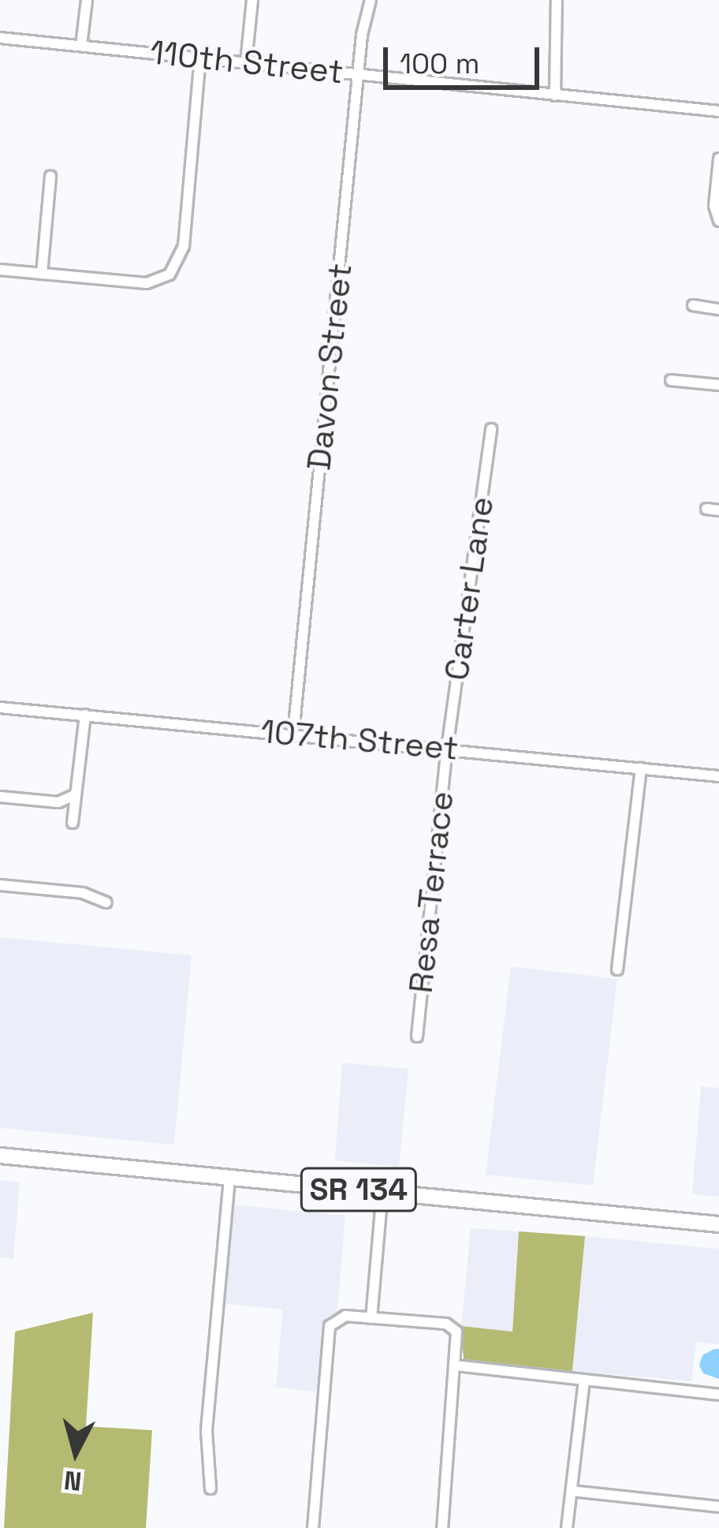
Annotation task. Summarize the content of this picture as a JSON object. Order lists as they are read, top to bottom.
{
  "streets": {
    "main road": ["SR 134"],
    "street": [
      "110th Street",
      "Davon Street",
      "Carter Lane",
      "107th Street",
      "Resa Terrace"
    ]
  },
  "crossings": [
    ["110th Street", "Davon Street"],
    ["Davon Street", "107th Street"],
    ["Carter Lane", "107th Street"],
    ["Carter Lane", "Resa Terrace"],
    ["107th Street", "Resa Terrace"]
  ],
  "scale_bar": "100 m",
  "north": "bottom"
}
